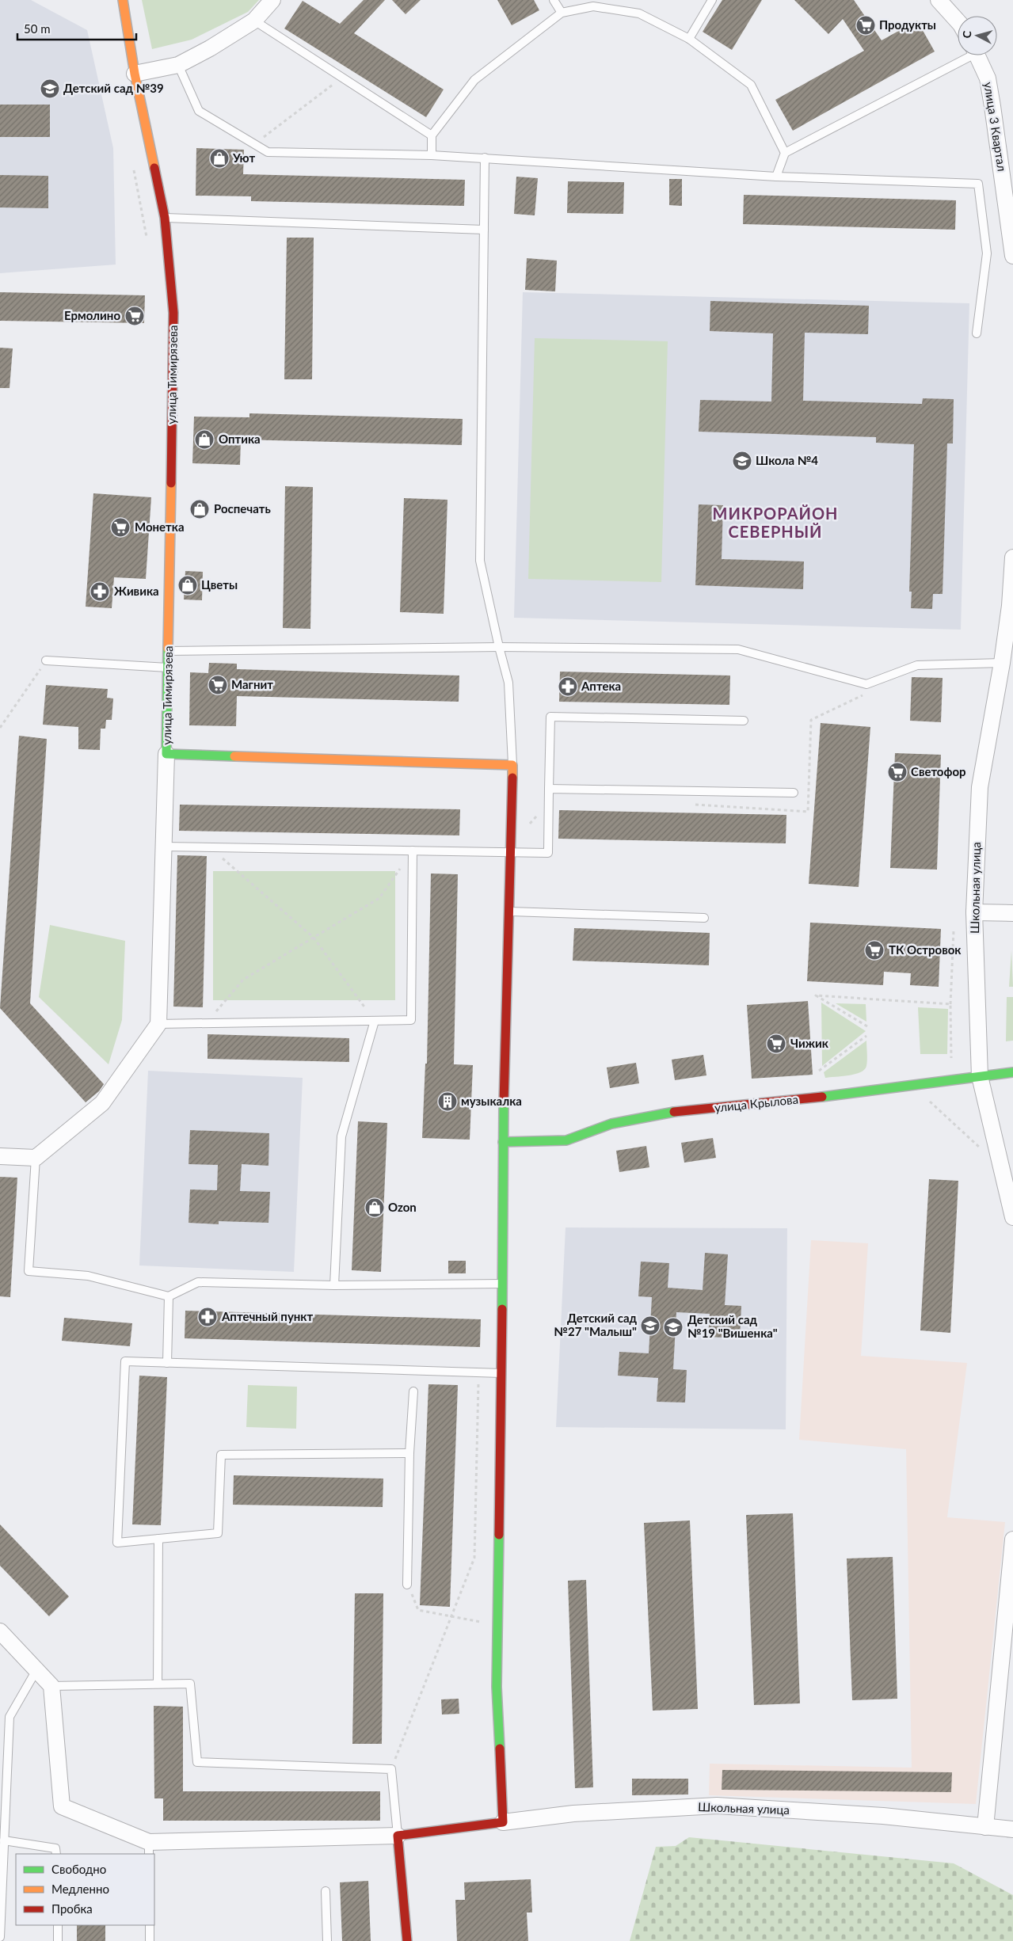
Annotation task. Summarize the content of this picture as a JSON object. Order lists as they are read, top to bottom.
{
  "streets": {
    "street": [
      "улица 3 Квартал",
      "улица Тимирязева",
      "Школьная улица",
      "улица Крылова"
    ]
  },
  "crossings": [
    ["Школьная улица", "улица Крылова"]
  ],
  "districts": ["МИКРОРАЙОН СЕВЕРНЫЙ"],
  "places": {
    "supermarket": [
      "Продукты",
      "Ермолино",
      "Монетка",
      "Магнит",
      "Светофор",
      "ТК Островок",
      "Чижик"
    ],
    "school or university": [
      "Детский сад №39",
      "Школа №4",
      "Детский сад №27 \"Малыш\"",
      "Детский сад №19 \"Вишенка\""
    ],
    "shop": [
      "Уют",
      "Оптика",
      "Роспечать",
      "Цветы",
      "Ozon"
    ],
    "pharmacy": ["Живика", "Аптека", "Аптечный пункт"],
    "building": ["музыкалка"]
  },
  "legend": ["Свободно", "Медленно", "Пробка"],
  "scale_bar": "50 m",
  "north": "left"
}
